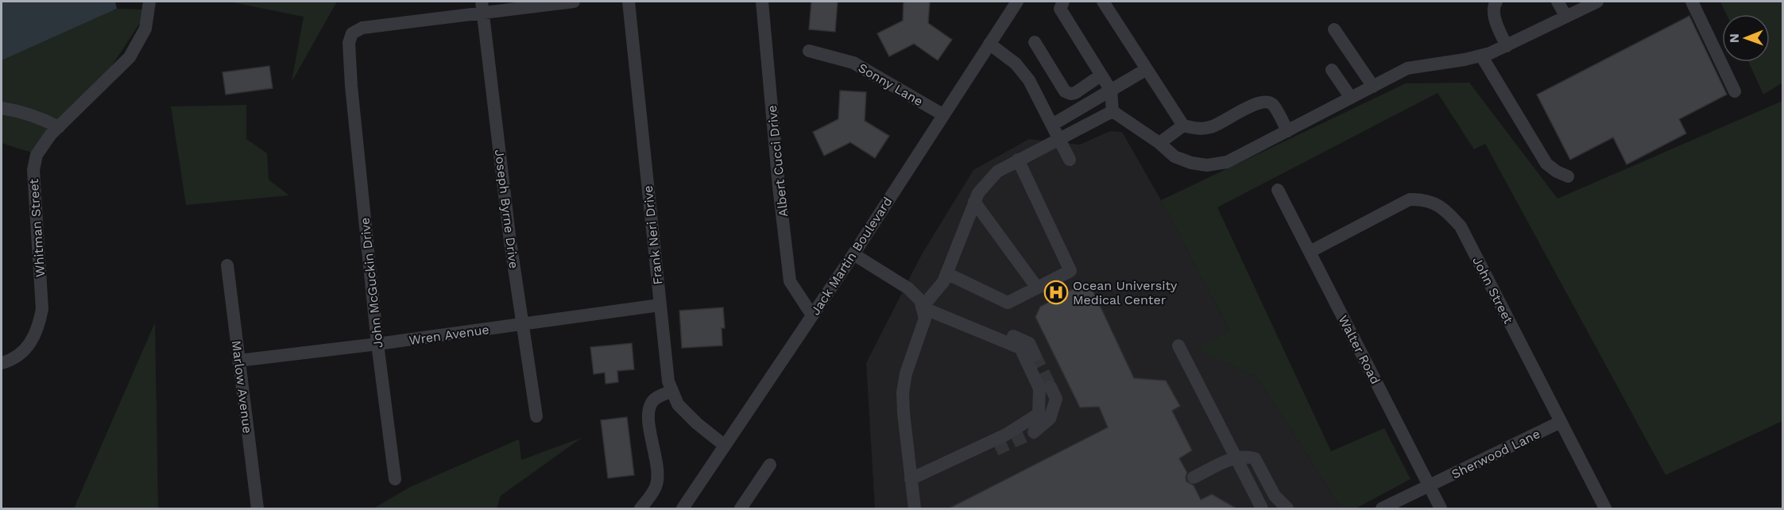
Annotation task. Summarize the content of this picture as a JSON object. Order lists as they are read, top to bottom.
{
  "streets": {
    "street": [
      "Sonny Lane",
      "Albert Cucci Drive",
      "Joseph Byrne Drive",
      "Whitman Street",
      "Frank Neri Drive",
      "Jack Martin Boulevard",
      "John McGuckin Drive",
      "John Street",
      "Wren Avenue",
      "Walter Road",
      "Marlow Avenue",
      "Sherwood Lane"
    ]
  },
  "crossings": [
    ["Sonny Lane", "Jack Martin Boulevard"],
    ["Albert Cucci Drive", "Jack Martin Boulevard"],
    ["Joseph Byrne Drive", "John McGuckin Drive"],
    ["Joseph Byrne Drive", "Wren Avenue"],
    ["Frank Neri Drive", "Jack Martin Boulevard"],
    ["Frank Neri Drive", "Wren Avenue"],
    ["John McGuckin Drive", "Wren Avenue"],
    ["John Street", "Walter Road"],
    ["John Street", "Sherwood Lane"],
    ["Wren Avenue", "Marlow Avenue"],
    ["Walter Road", "Sherwood Lane"]
  ],
  "places": {
    "hospital": ["Ocean University Medical Center"]
  },
  "north": "left"
}
